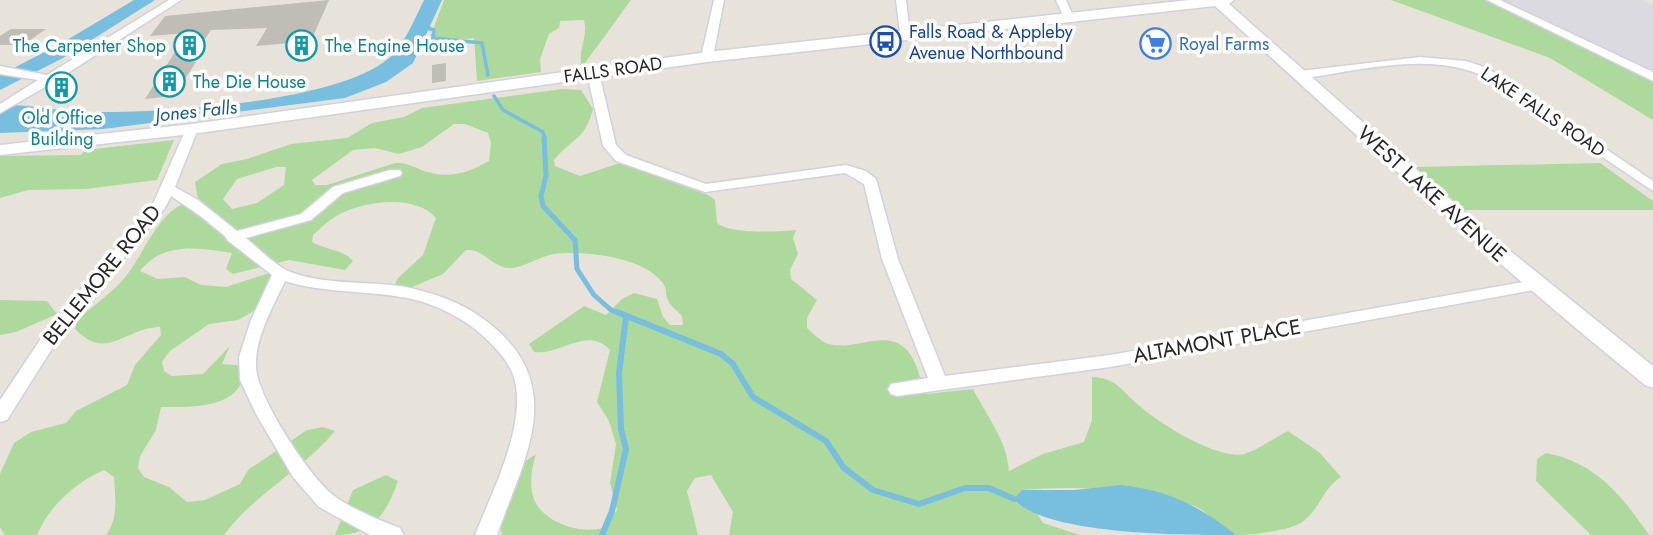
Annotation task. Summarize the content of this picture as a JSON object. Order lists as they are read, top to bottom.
{
  "streets": {
    "main road": ["FALLS ROAD", "WEST LAKE AVENUE"],
    "street": ["LAKE FALLS ROAD", "BELLEMORE ROAD", "ALTAMONT PLACE"]
  },
  "crossings": [
    ["FALLS ROAD", "WEST LAKE AVENUE"],
    ["FALLS ROAD", "BELLEMORE ROAD"],
    ["LAKE FALLS ROAD", "WEST LAKE AVENUE"],
    ["WEST LAKE AVENUE", "ALTAMONT PLACE"]
  ],
  "water": ["Jones Falls"],
  "places": {
    "bus stop": ["Falls Road & Appleby Avenue Northbound"],
    "supermarket": ["Royal Farms"],
    "building": [
      "The Carpenter Shop",
      "The Engine House",
      "The Die House",
      "Old Office Building"
    ]
  }
}
